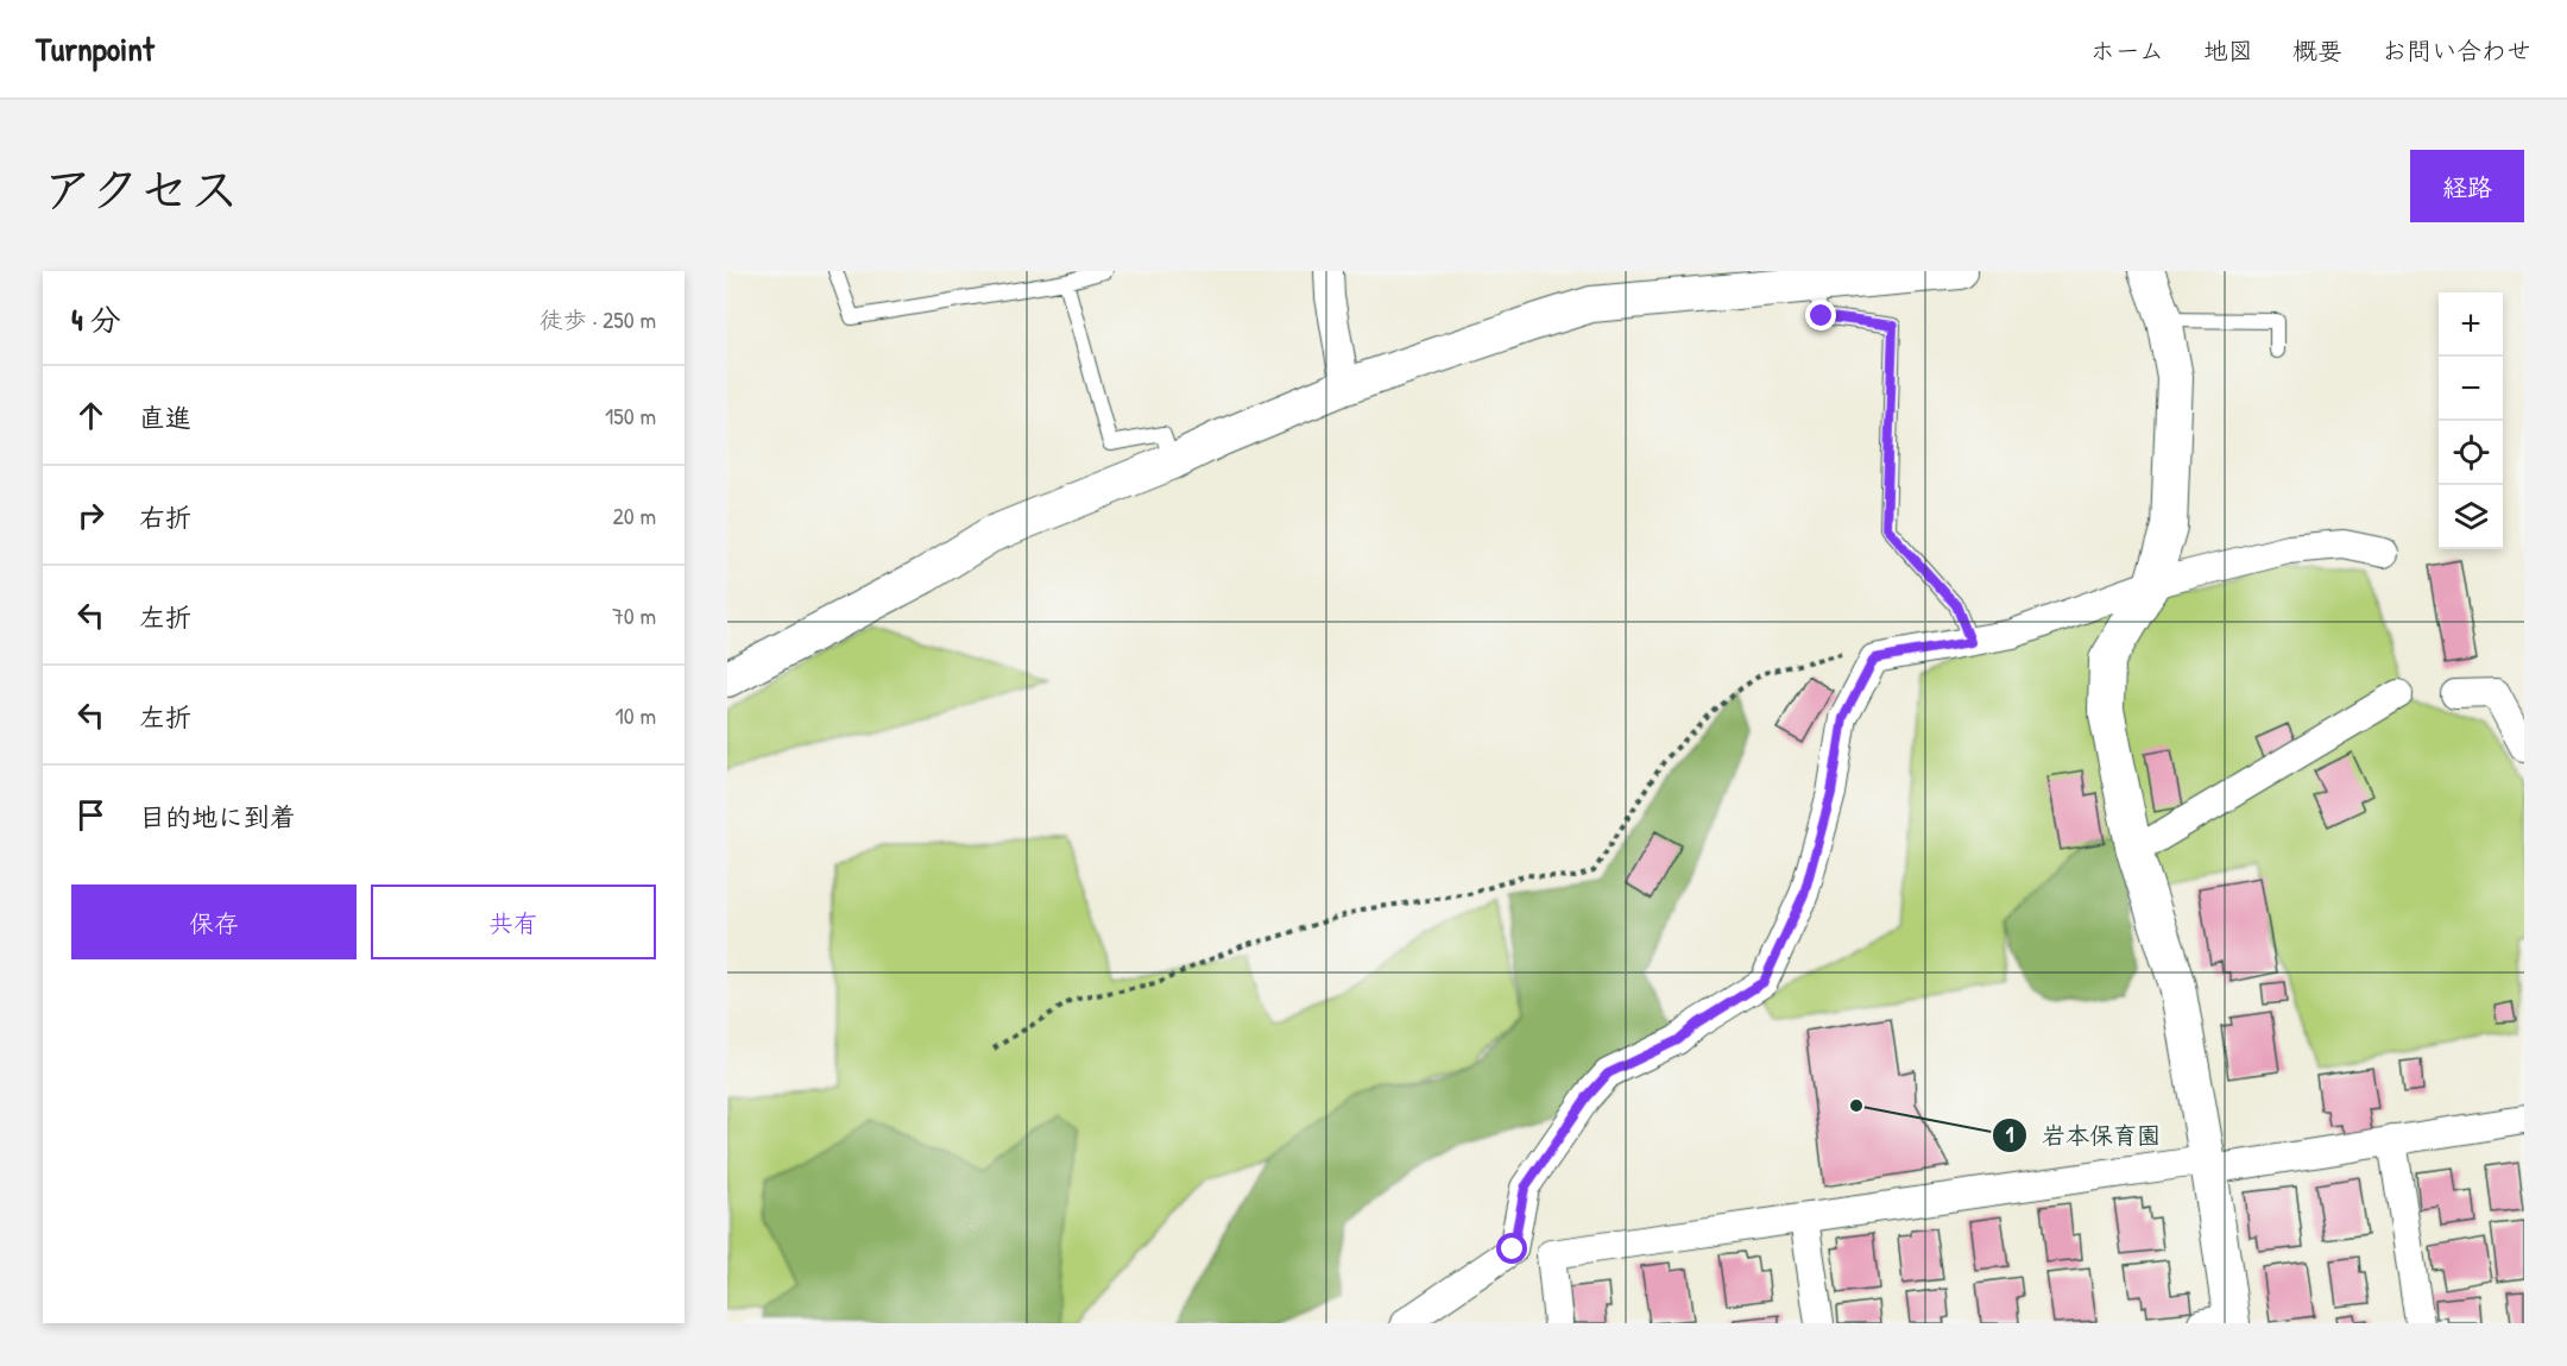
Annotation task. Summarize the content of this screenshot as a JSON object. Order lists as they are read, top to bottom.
{
  "places": ["岩本保育園"],
  "page": {
    "header": "Turnpoint",
    "nav": [
      "ホーム",
      "地図",
      "概要",
      "お問い合わせ"
    ],
    "title": "アクセス",
    "buttons": [
      "経路",
      ["保存", "共有"]
    ],
    "heading": ["4 分", "徒歩 · 250 m"],
    "map_buttons": ["+", "−"],
    "list": [
      ["直進", "150 m"],
      ["右折", "20 m"],
      ["左折", "70 m"],
      ["左折", "10 m"],
      "目的地に到着"
    ]
  }
}
